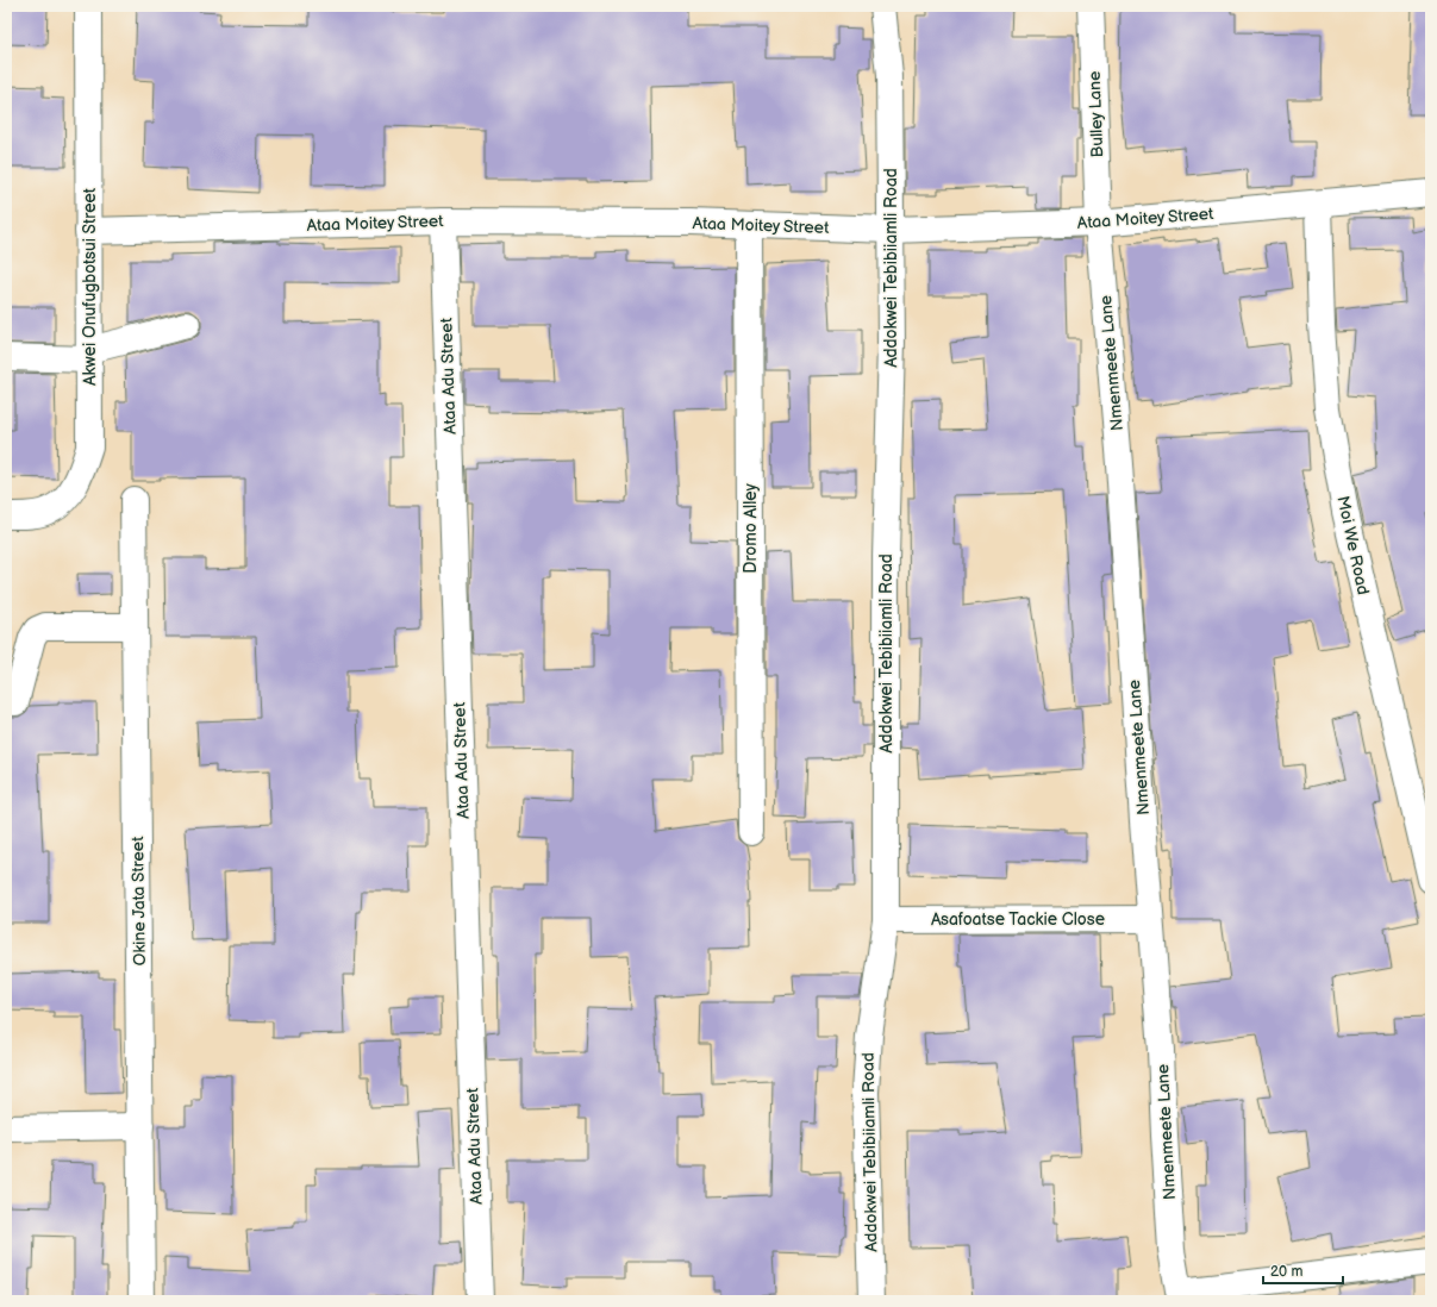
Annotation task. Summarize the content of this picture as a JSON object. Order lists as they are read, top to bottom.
{
  "streets": {
    "street": [
      "Bulley Lane",
      "Ataa Moitey Street",
      "Addokwei Tebibiiamli Road",
      "Akwei Onufugbotsui Street",
      "Nmenmeete Lane",
      "Ataa Adu Street",
      "Dromo Alley",
      "Moi We Road",
      "Okine Jata Street",
      "Asafoatse Tackie Close"
    ]
  },
  "crossings": [
    ["Bulley Lane", "Ataa Moitey Street"],
    ["Bulley Lane", "Nmenmeete Lane"],
    ["Ataa Moitey Street", "Addokwei Tebibiiamli Road"],
    ["Ataa Moitey Street", "Akwei Onufugbotsui Street"],
    ["Ataa Moitey Street", "Nmenmeete Lane"],
    ["Ataa Moitey Street", "Ataa Adu Street"],
    ["Ataa Moitey Street", "Dromo Alley"],
    ["Ataa Moitey Street", "Moi We Road"],
    ["Addokwei Tebibiiamli Road", "Asafoatse Tackie Close"],
    ["Nmenmeete Lane", "Asafoatse Tackie Close"]
  ],
  "scale_bar": "20 m"
}
